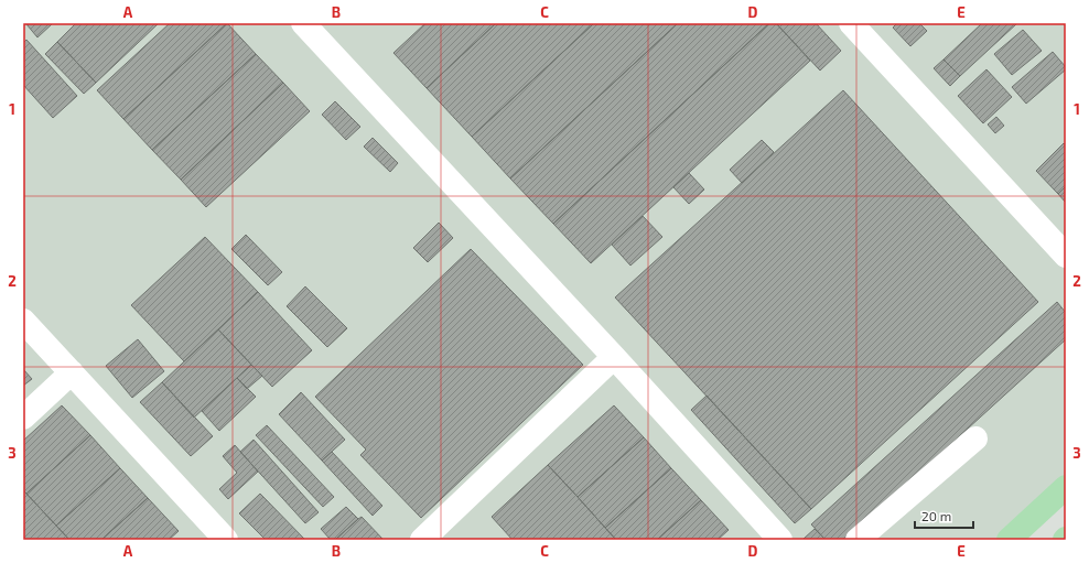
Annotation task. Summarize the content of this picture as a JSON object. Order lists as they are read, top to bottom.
{
  "scale_bar": "20 m",
  "grid": {
    "columns": [
      "A",
      "B",
      "C",
      "D",
      "E"
    ],
    "rows": ["1", "2", "3"]
  }
}
